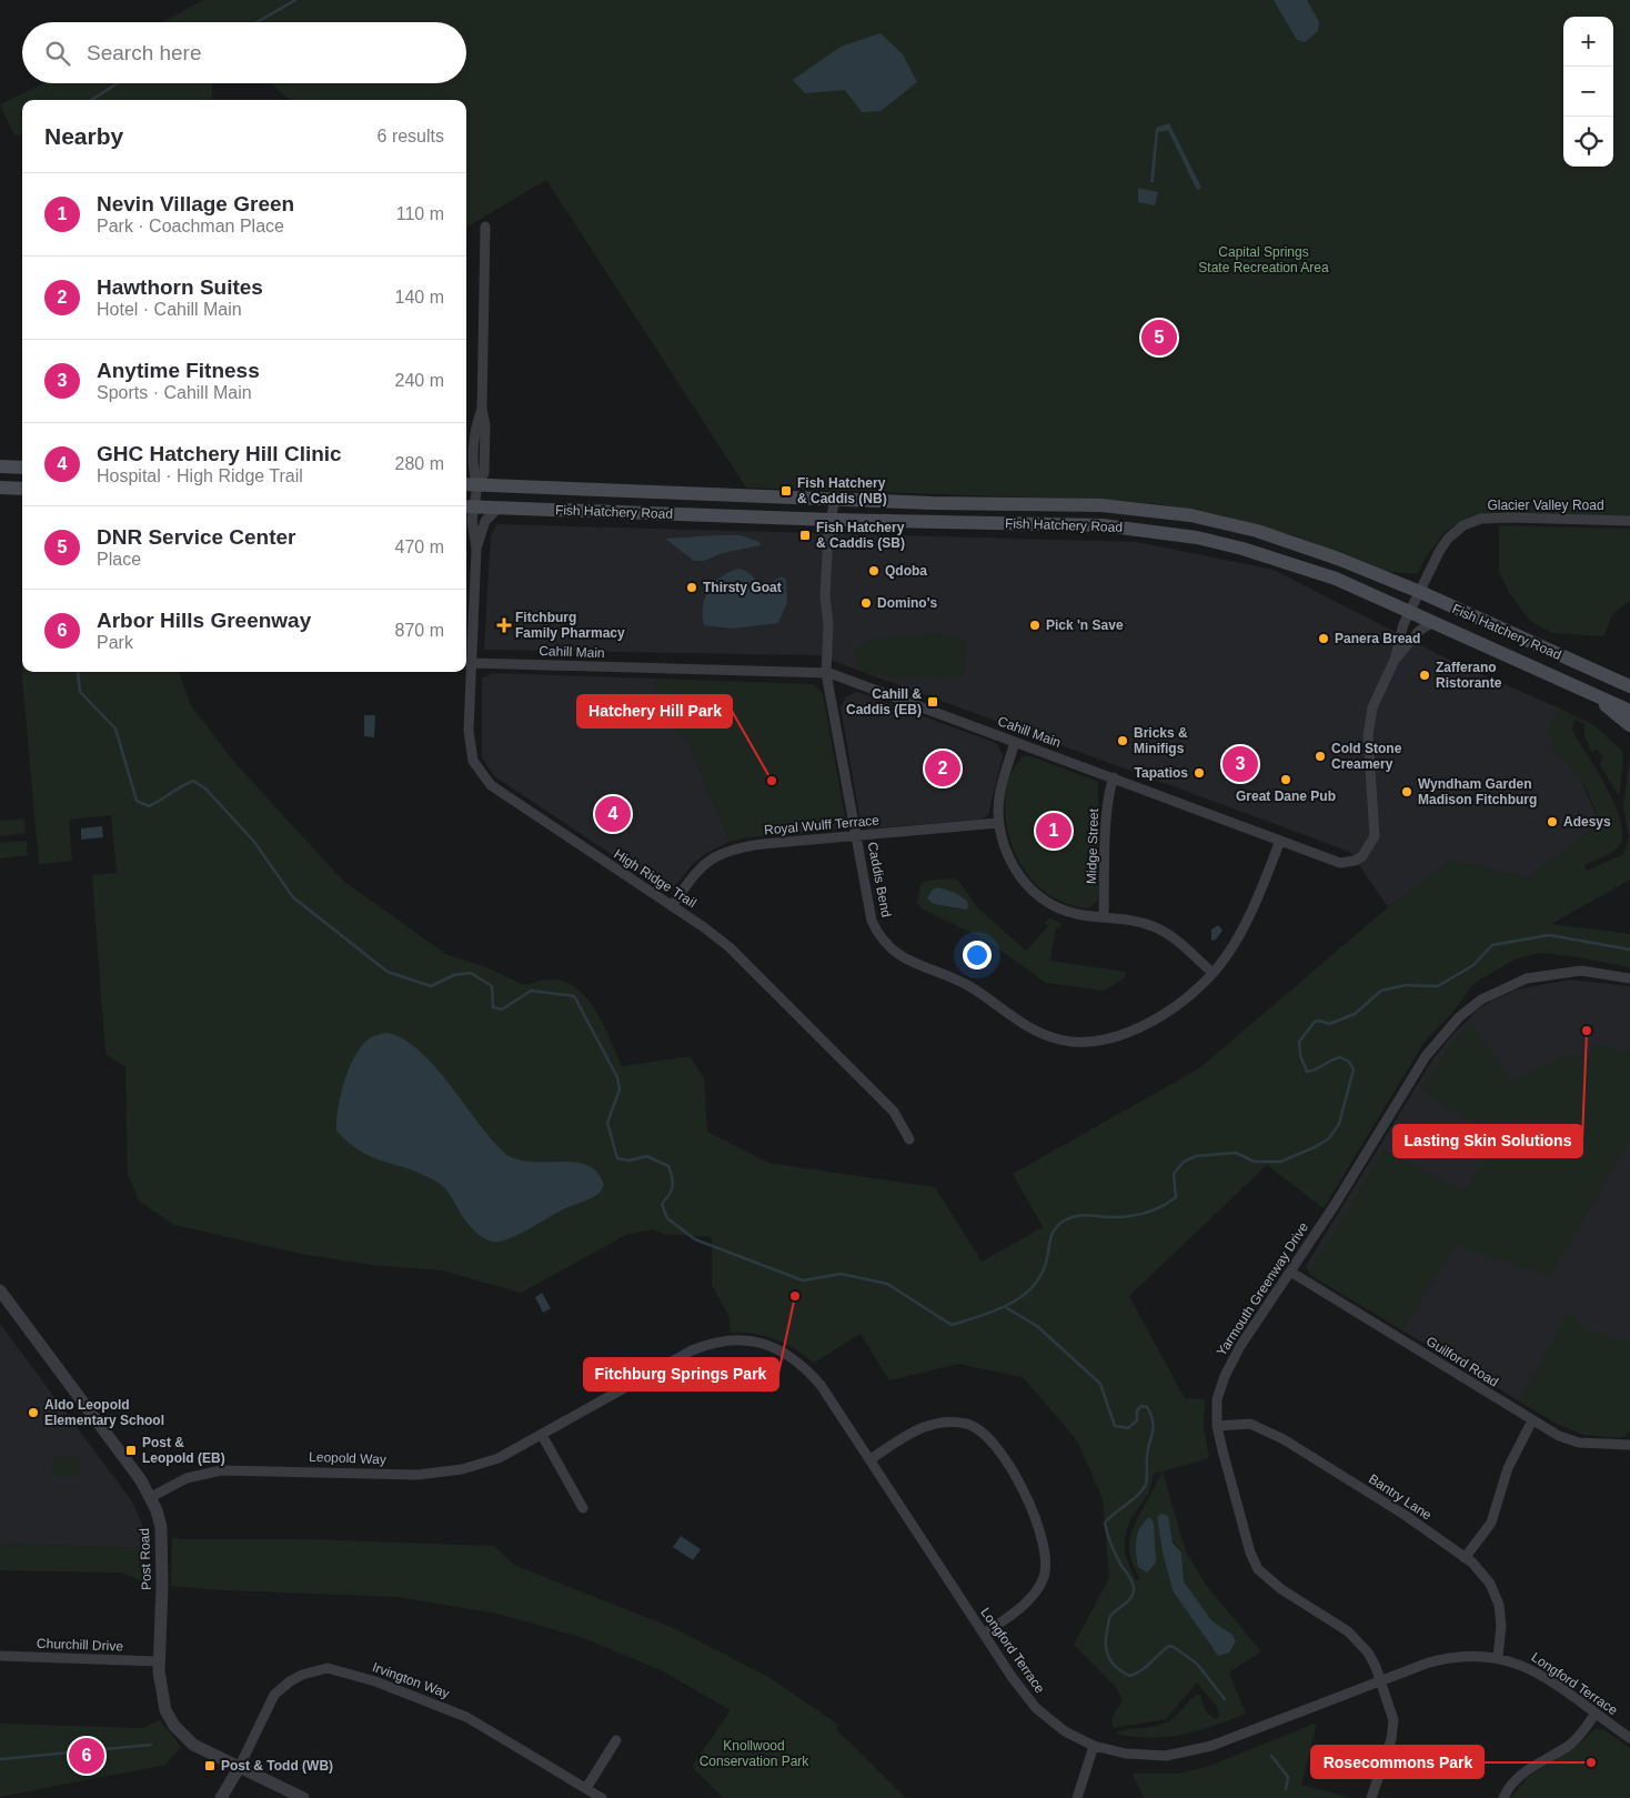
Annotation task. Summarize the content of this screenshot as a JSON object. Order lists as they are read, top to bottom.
{
  "streets": {
    "main road": ["Fish Hatchery Road"],
    "street": [
      "Glacier Valley Road",
      "Cahill Main",
      "Royal Wulff Terrace",
      "Midge Street",
      "High Ridge Trail",
      "Caddis Bend",
      "Yarmouth Greenway Drive",
      "Guilford Road",
      "Leopold Way",
      "Bantry Lane",
      "Post Road",
      "Churchill Drive",
      "Longford Terrace",
      "Irvington Way"
    ]
  },
  "crossings": [
    ["Glacier Valley Road", "Fish Hatchery Road"],
    ["Glacier Valley Road", "Cahill Main"],
    ["Fish Hatchery Road", "Cahill Main"],
    ["Fish Hatchery Road", "High Ridge Trail"],
    ["Fish Hatchery Road", "Caddis Bend"],
    ["Cahill Main", "Midge Street"],
    ["Cahill Main", "High Ridge Trail"],
    ["Cahill Main", "Caddis Bend"],
    ["Royal Wulff Terrace", "High Ridge Trail"],
    ["Royal Wulff Terrace", "Caddis Bend"],
    ["Yarmouth Greenway Drive", "Guilford Road"],
    ["Yarmouth Greenway Drive", "Bantry Lane"],
    ["Yarmouth Greenway Drive", "Longford Terrace"],
    ["Leopold Way", "Post Road"],
    ["Leopold Way", "Longford Terrace"],
    ["Bantry Lane", "Longford Terrace"],
    ["Post Road", "Churchill Drive"],
    ["Post Road", "Irvington Way"]
  ],
  "parks": ["Capital Springs State Recreation Area", "Knollwood Conservation Park"],
  "places": {
    "transit": [
      "Fish Hatchery & Caddis (NB)",
      "Fish Hatchery & Caddis (SB)",
      "Cahill & Caddis (EB)",
      "Post & Leopold (EB)",
      "Post & Todd (WB)"
    ],
    "other": [
      "Qdoba",
      "Thirsty Goat",
      "Domino's",
      "Pick 'n Save",
      "Panera Bread",
      "Zafferano Ristorante",
      "Bricks & Minifigs",
      "Cold Stone Creamery",
      "Tapatios",
      "Great Dane Pub",
      "Hatchery Hill Park",
      "Wyndham Garden Madison Fitchburg",
      "Adesys",
      "Lasting Skin Solutions",
      "Fitchburg Springs Park",
      "Aldo Leopold Elementary School",
      "Rosecommons Park"
    ],
    "health": ["Fitchburg Family Pharmacy"]
  },
  "page": {
    "map_buttons": ["+", "−"],
    "search": "Search here",
    "heading": ["Nearby", "6 results"],
    "list": [
      {
        "mark": "1",
        "name": "Nevin Village Green",
        "note": "Park · Coachman Place",
        "value": "110 m"
      },
      {
        "mark": "2",
        "name": "Hawthorn Suites",
        "note": "Hotel · Cahill Main",
        "value": "140 m"
      },
      {
        "mark": "3",
        "name": "Anytime Fitness",
        "note": "Sports · Cahill Main",
        "value": "240 m"
      },
      {
        "mark": "4",
        "name": "GHC Hatchery Hill Clinic",
        "note": "Hospital · High Ridge Trail",
        "value": "280 m"
      },
      {
        "mark": "5",
        "name": "DNR Service Center",
        "note": "Place",
        "value": "470 m"
      },
      {
        "mark": "6",
        "name": "Arbor Hills Greenway",
        "note": "Park",
        "value": "870 m"
      }
    ],
    "pins": [
      "5",
      "3",
      "2",
      "4",
      "1",
      "6"
    ]
  }
}
